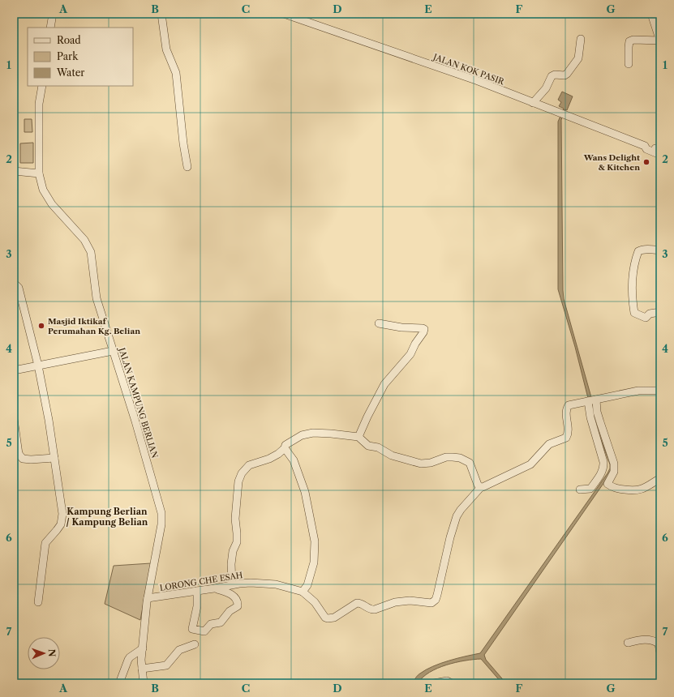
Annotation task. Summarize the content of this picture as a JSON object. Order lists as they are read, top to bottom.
{
  "streets": {
    "street": ["JALAN KOK PASIR", "JALAN KAMPUNG BERLIAN", "LORONG CHE ESAH"]
  },
  "crossings": [
    ["JALAN KAMPUNG BERLIAN", "LORONG CHE ESAH"]
  ],
  "districts": ["Kampung Berlian / Kampung Belian"],
  "places": ["Wans Delight & Kitchen", "Masjid Iktikaf Perumahan Kg. Belian"],
  "legend": ["Road", "Park", "Water"],
  "north": "right",
  "grid": {
    "columns": [
      "A",
      "B",
      "C",
      "D",
      "E",
      "F",
      "G"
    ],
    "rows": [
      "1",
      "2",
      "3",
      "4",
      "5",
      "6",
      "7"
    ]
  }
}
